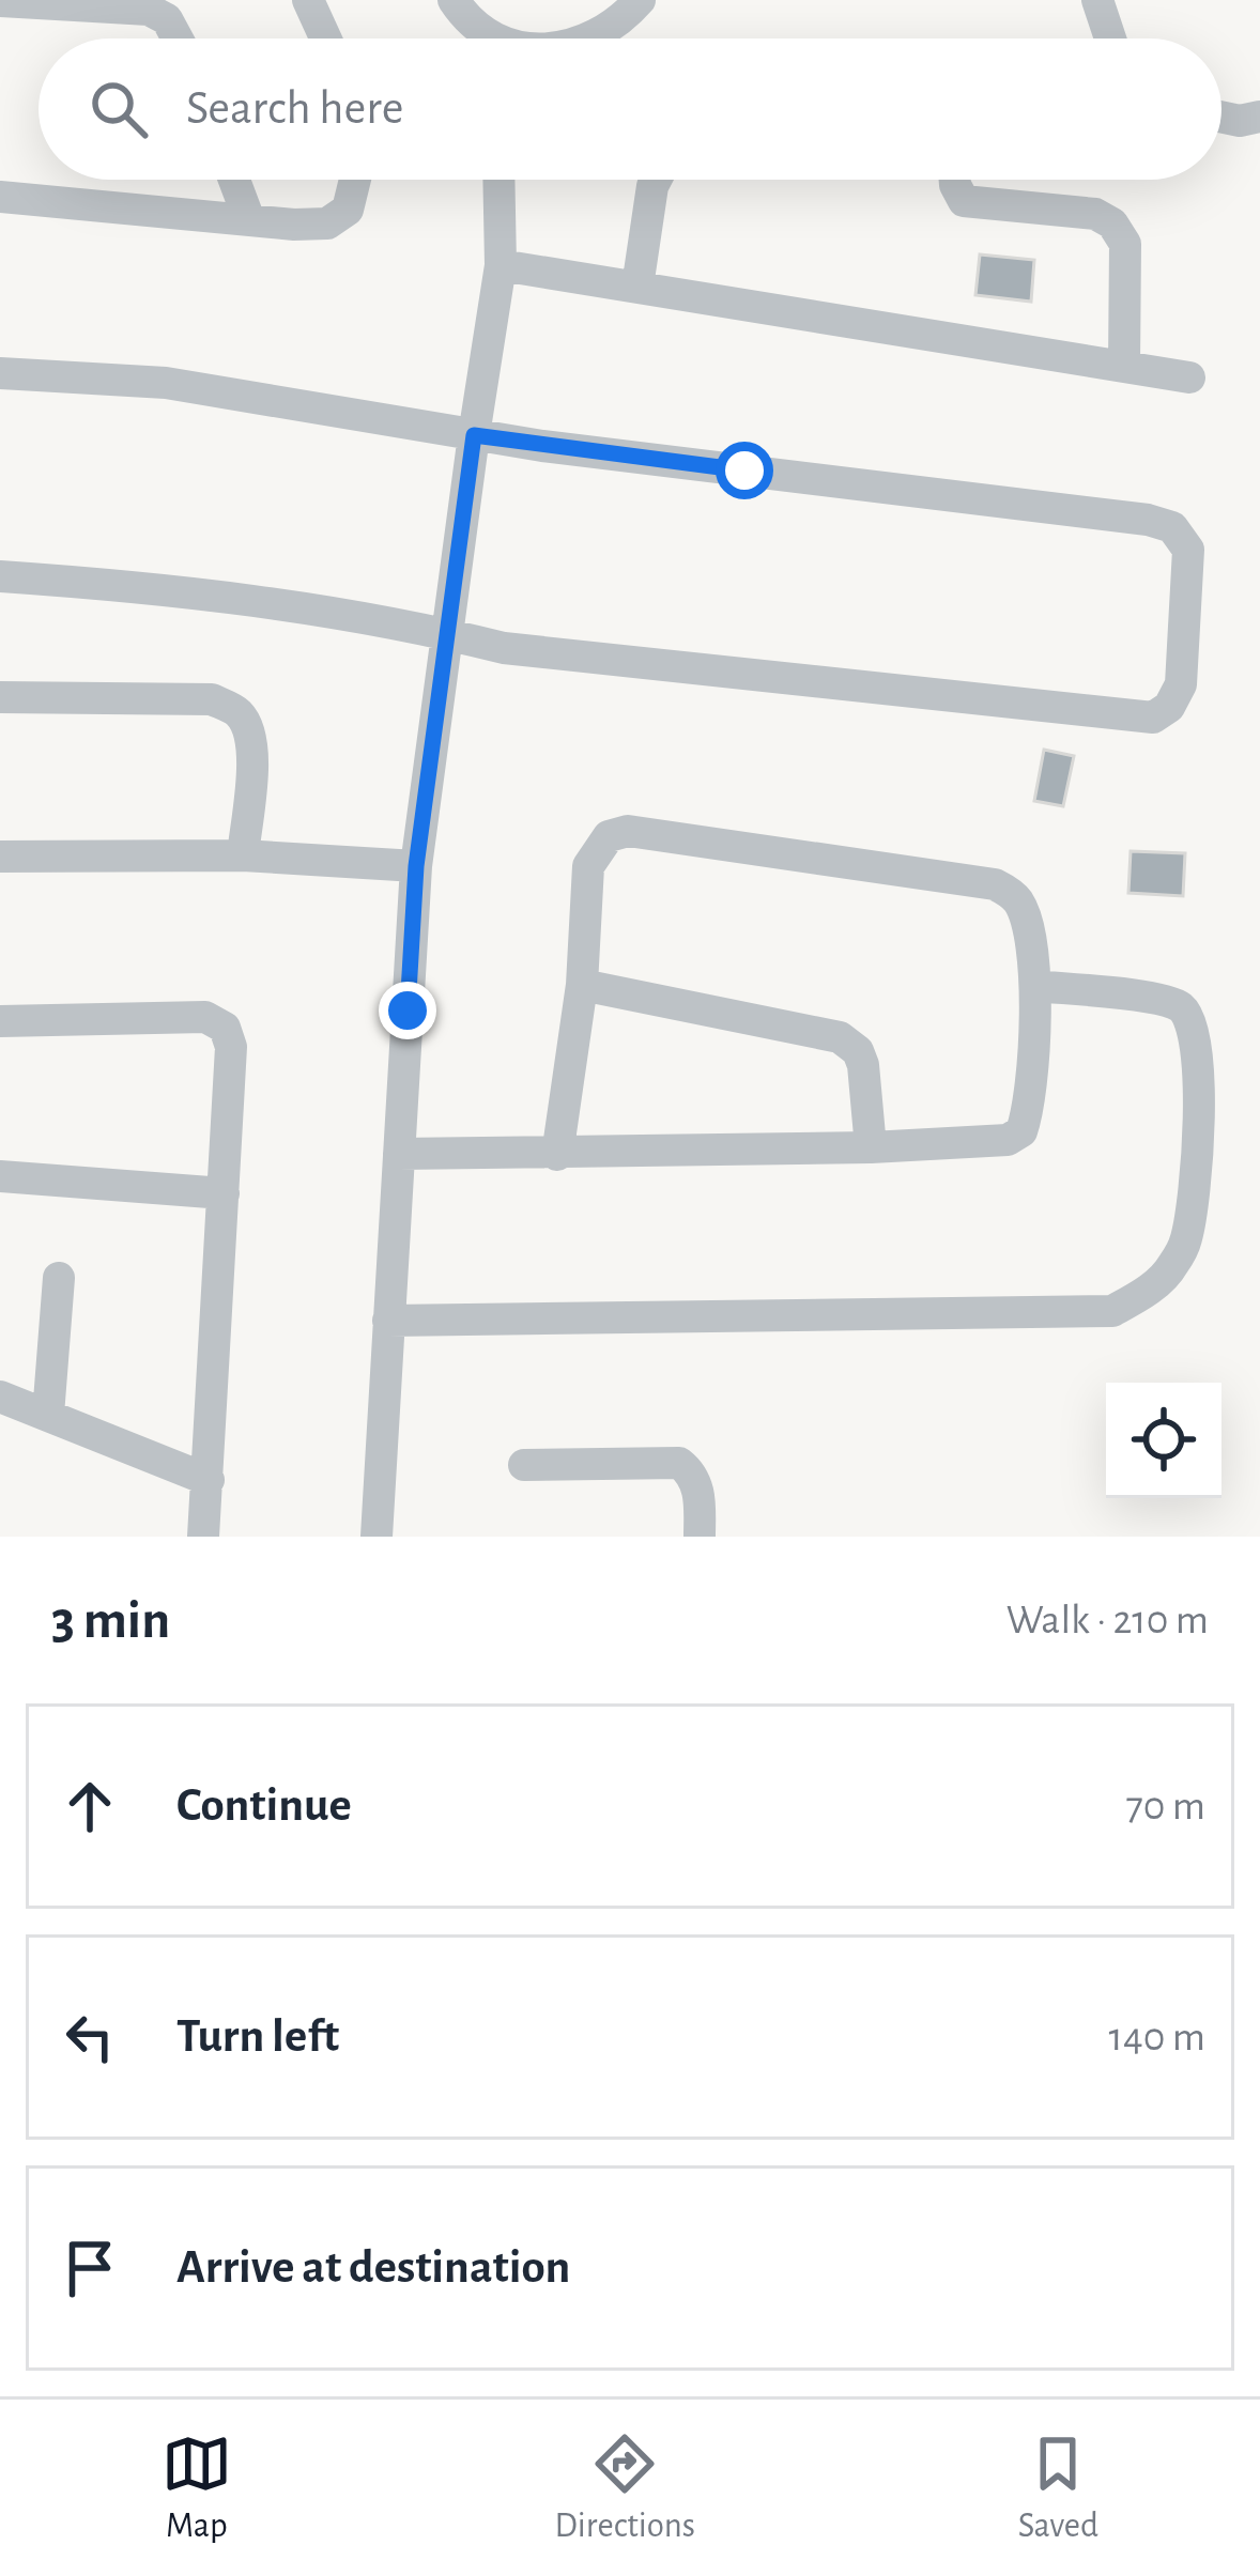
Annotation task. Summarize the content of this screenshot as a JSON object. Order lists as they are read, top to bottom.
{
  "page": {
    "search": "Search here",
    "heading": ["3 min", "Walk · 210 m"],
    "list": [
      ["Continue", "70 m"],
      ["Turn left", "140 m"],
      "Arrive at destination"
    ],
    "nav": ["Map", "Directions", "Saved"]
  }
}
